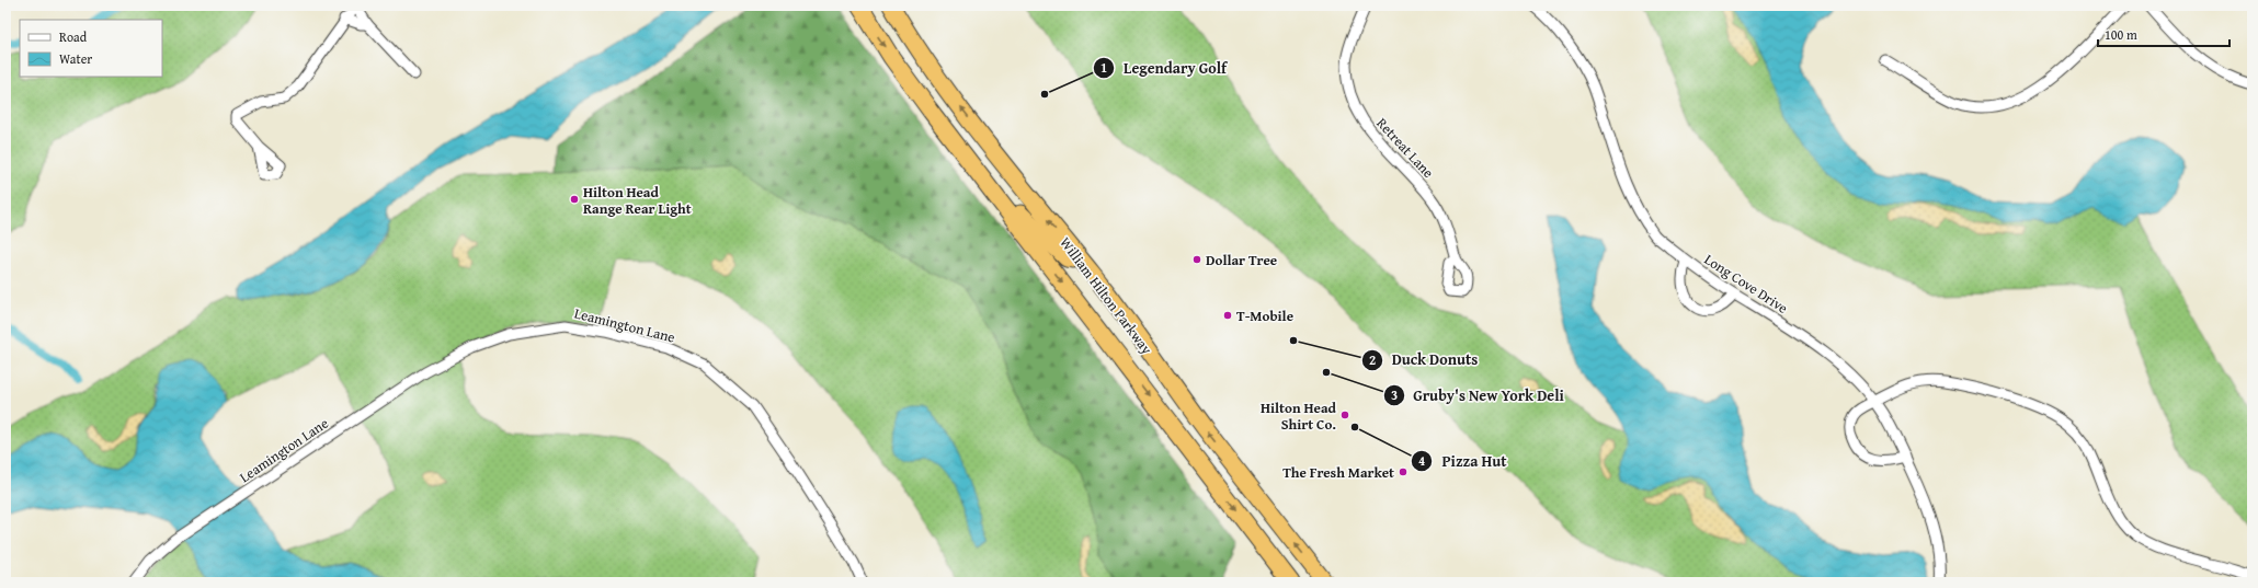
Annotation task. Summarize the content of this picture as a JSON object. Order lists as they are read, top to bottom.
{
  "streets": {
    "highway": ["William Hilton Parkway"],
    "street": ["Retreat Lane", "Long Cove Drive", "Leamington Lane"]
  },
  "places": [
    "Legendary Golf",
    "Hilton Head Range Rear Light",
    "Dollar Tree",
    "T-Mobile",
    "Duck Donuts",
    "Gruby's New York Deli",
    "Hilton Head Shirt Co.",
    "Pizza Hut",
    "The Fresh Market"
  ],
  "legend": ["Road", "Water"],
  "scale_bar": "100 m"
}
